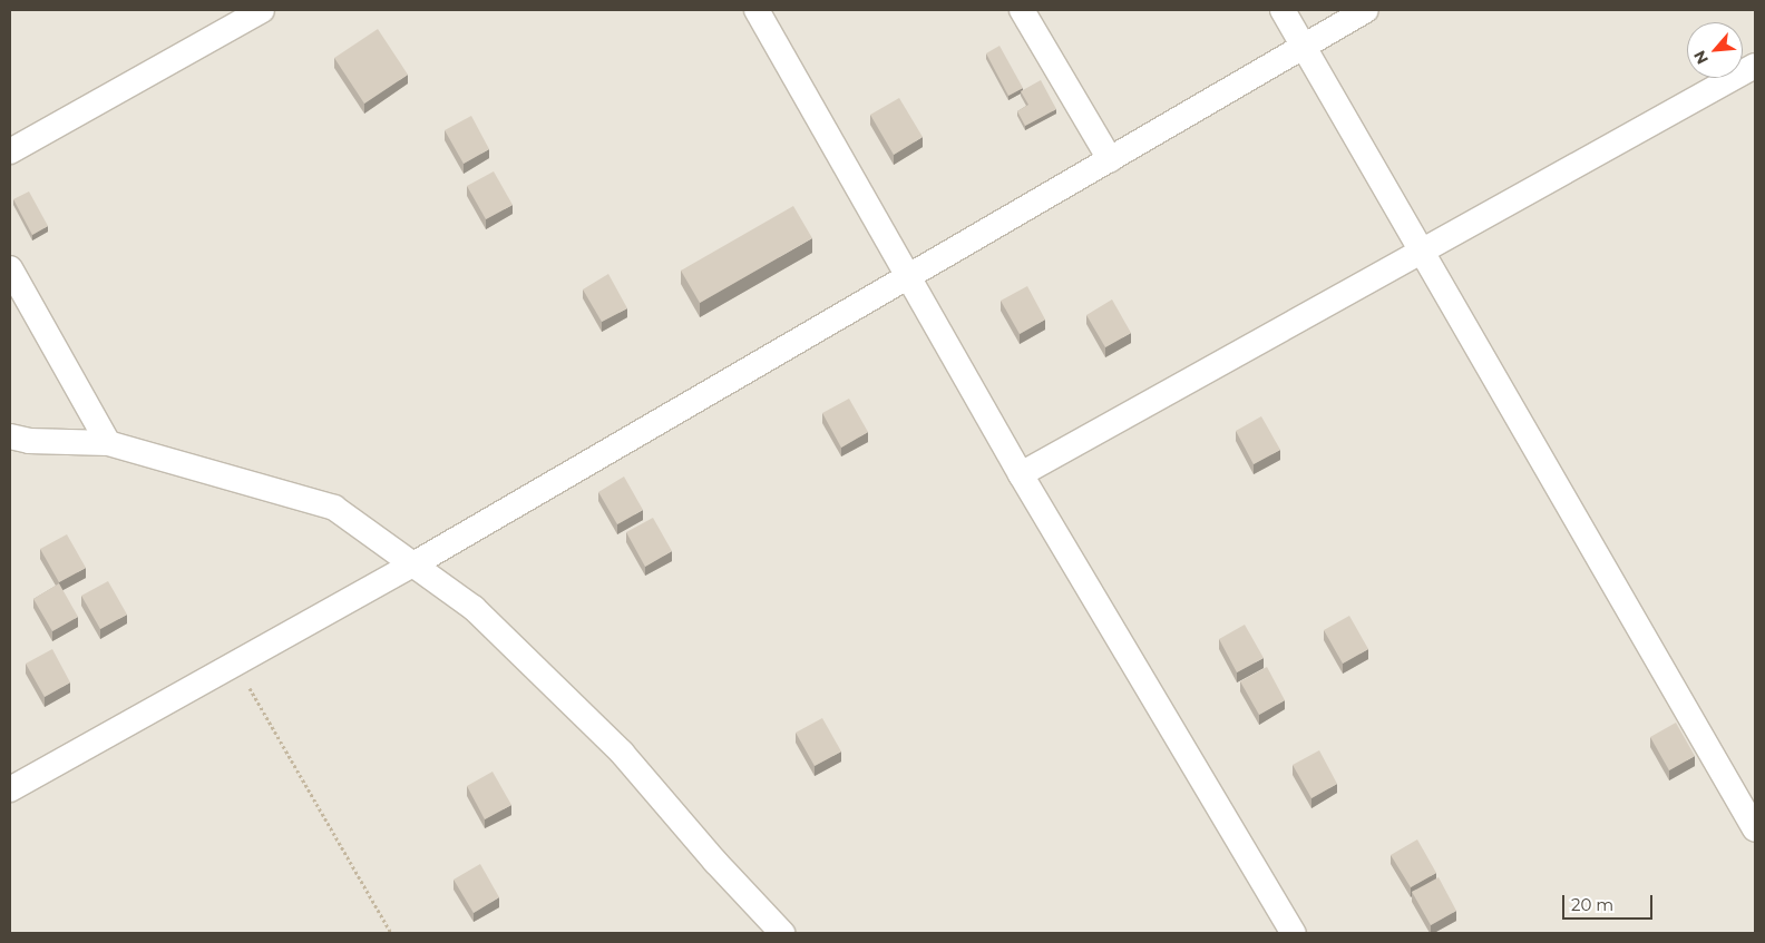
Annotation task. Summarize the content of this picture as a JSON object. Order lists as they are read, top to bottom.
{
  "scale_bar": "20 m",
  "north": "bottom left"
}
